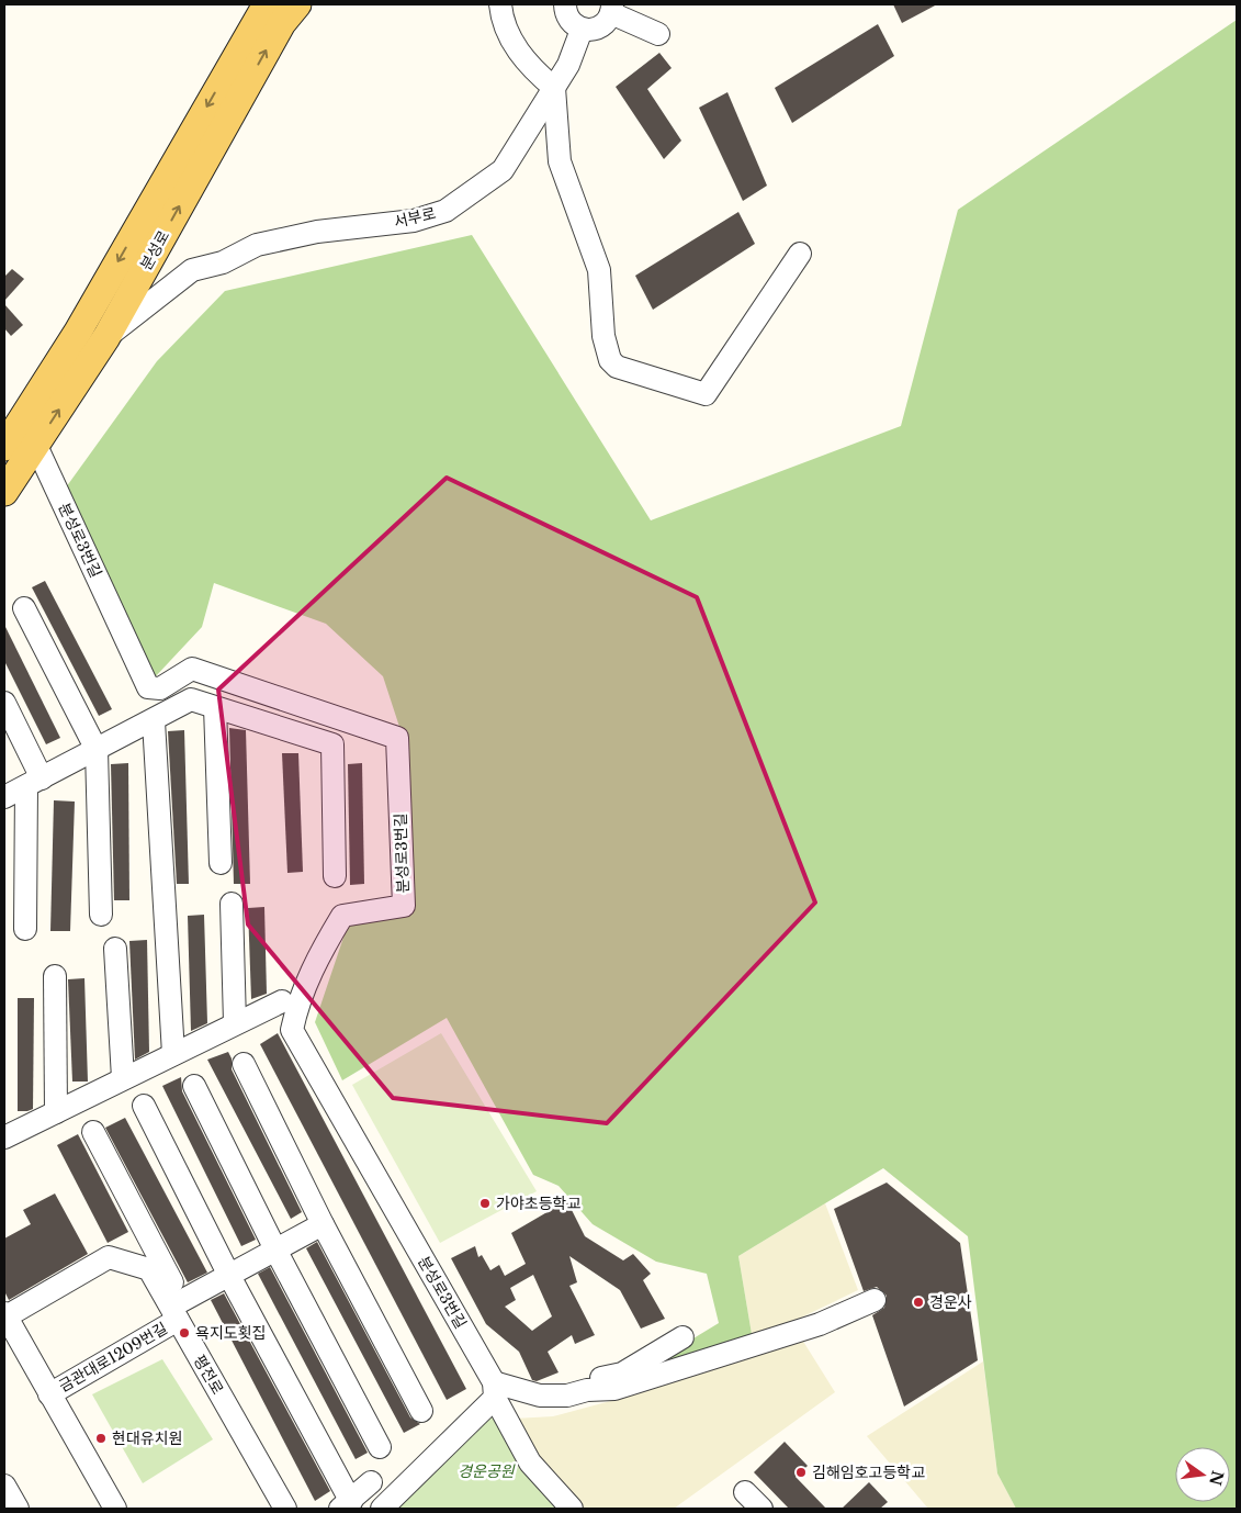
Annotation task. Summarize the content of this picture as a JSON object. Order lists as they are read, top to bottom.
{
  "streets": {
    "main road": ["분성로"],
    "street": [
      "서부로",
      "분성로3번길",
      "금관대로1209번길",
      "평전로"
    ]
  },
  "crossings": [
    ["서부로", "분성로"],
    ["분성로", "분성로3번길"],
    ["금관대로1209번길", "평전로"]
  ],
  "parks": ["경운공원"],
  "places": [
    "가야초등학교",
    "경운사",
    "욕지도횟집",
    "현대유치원",
    "김해임호고등학교"
  ],
  "north": "right"
}
